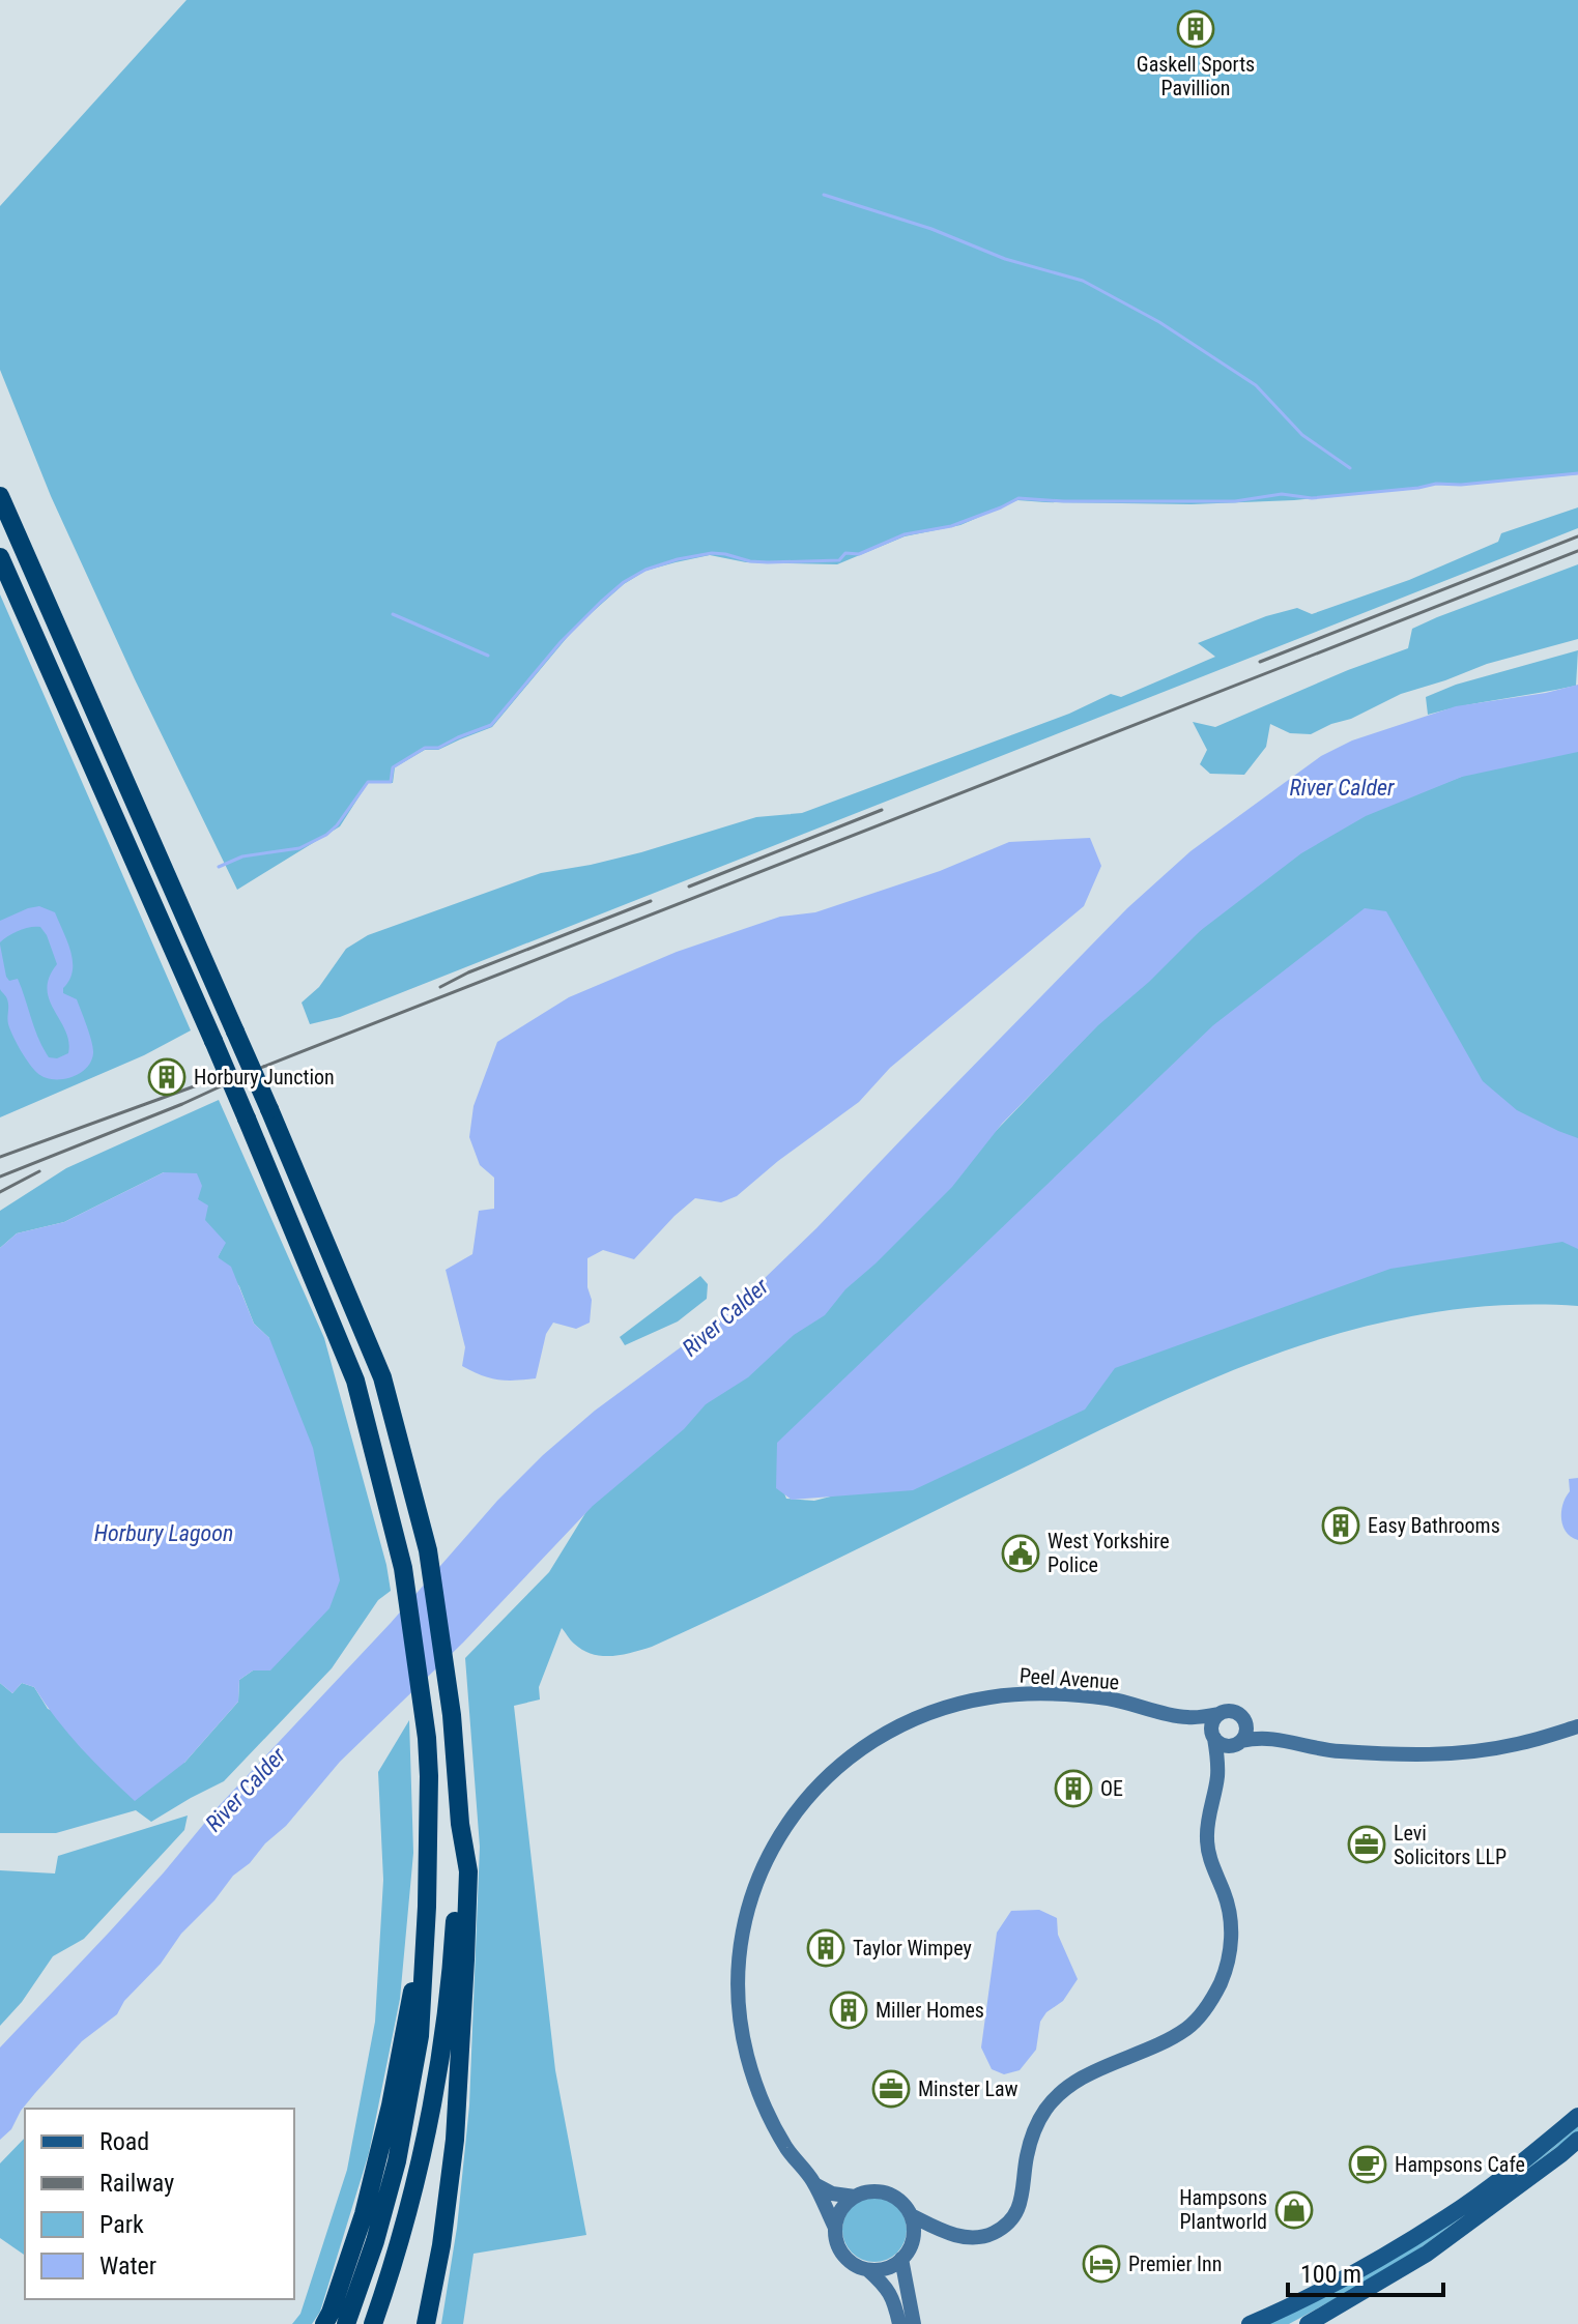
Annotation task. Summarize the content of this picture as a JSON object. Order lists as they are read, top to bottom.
{
  "streets": {
    "street": ["Peel Avenue"]
  },
  "water": ["River Calder", "Horbury Lagoon"],
  "places": {
    "building": [
      "Gaskell Sports Pavillion",
      "Horbury Junction",
      "Easy Bathrooms",
      "OE",
      "Taylor Wimpey",
      "Miller Homes"
    ],
    "public building": ["West Yorkshire Police"],
    "office": ["Levi Solicitors LLP", "Minster Law"],
    "cafe": ["Hampsons Cafe"],
    "shop": ["Hampsons Plantworld"],
    "hotel": ["Premier Inn"]
  },
  "legend": [
    "Road",
    "Railway",
    "Park",
    "Water"
  ],
  "scale_bar": "100 m"
}
